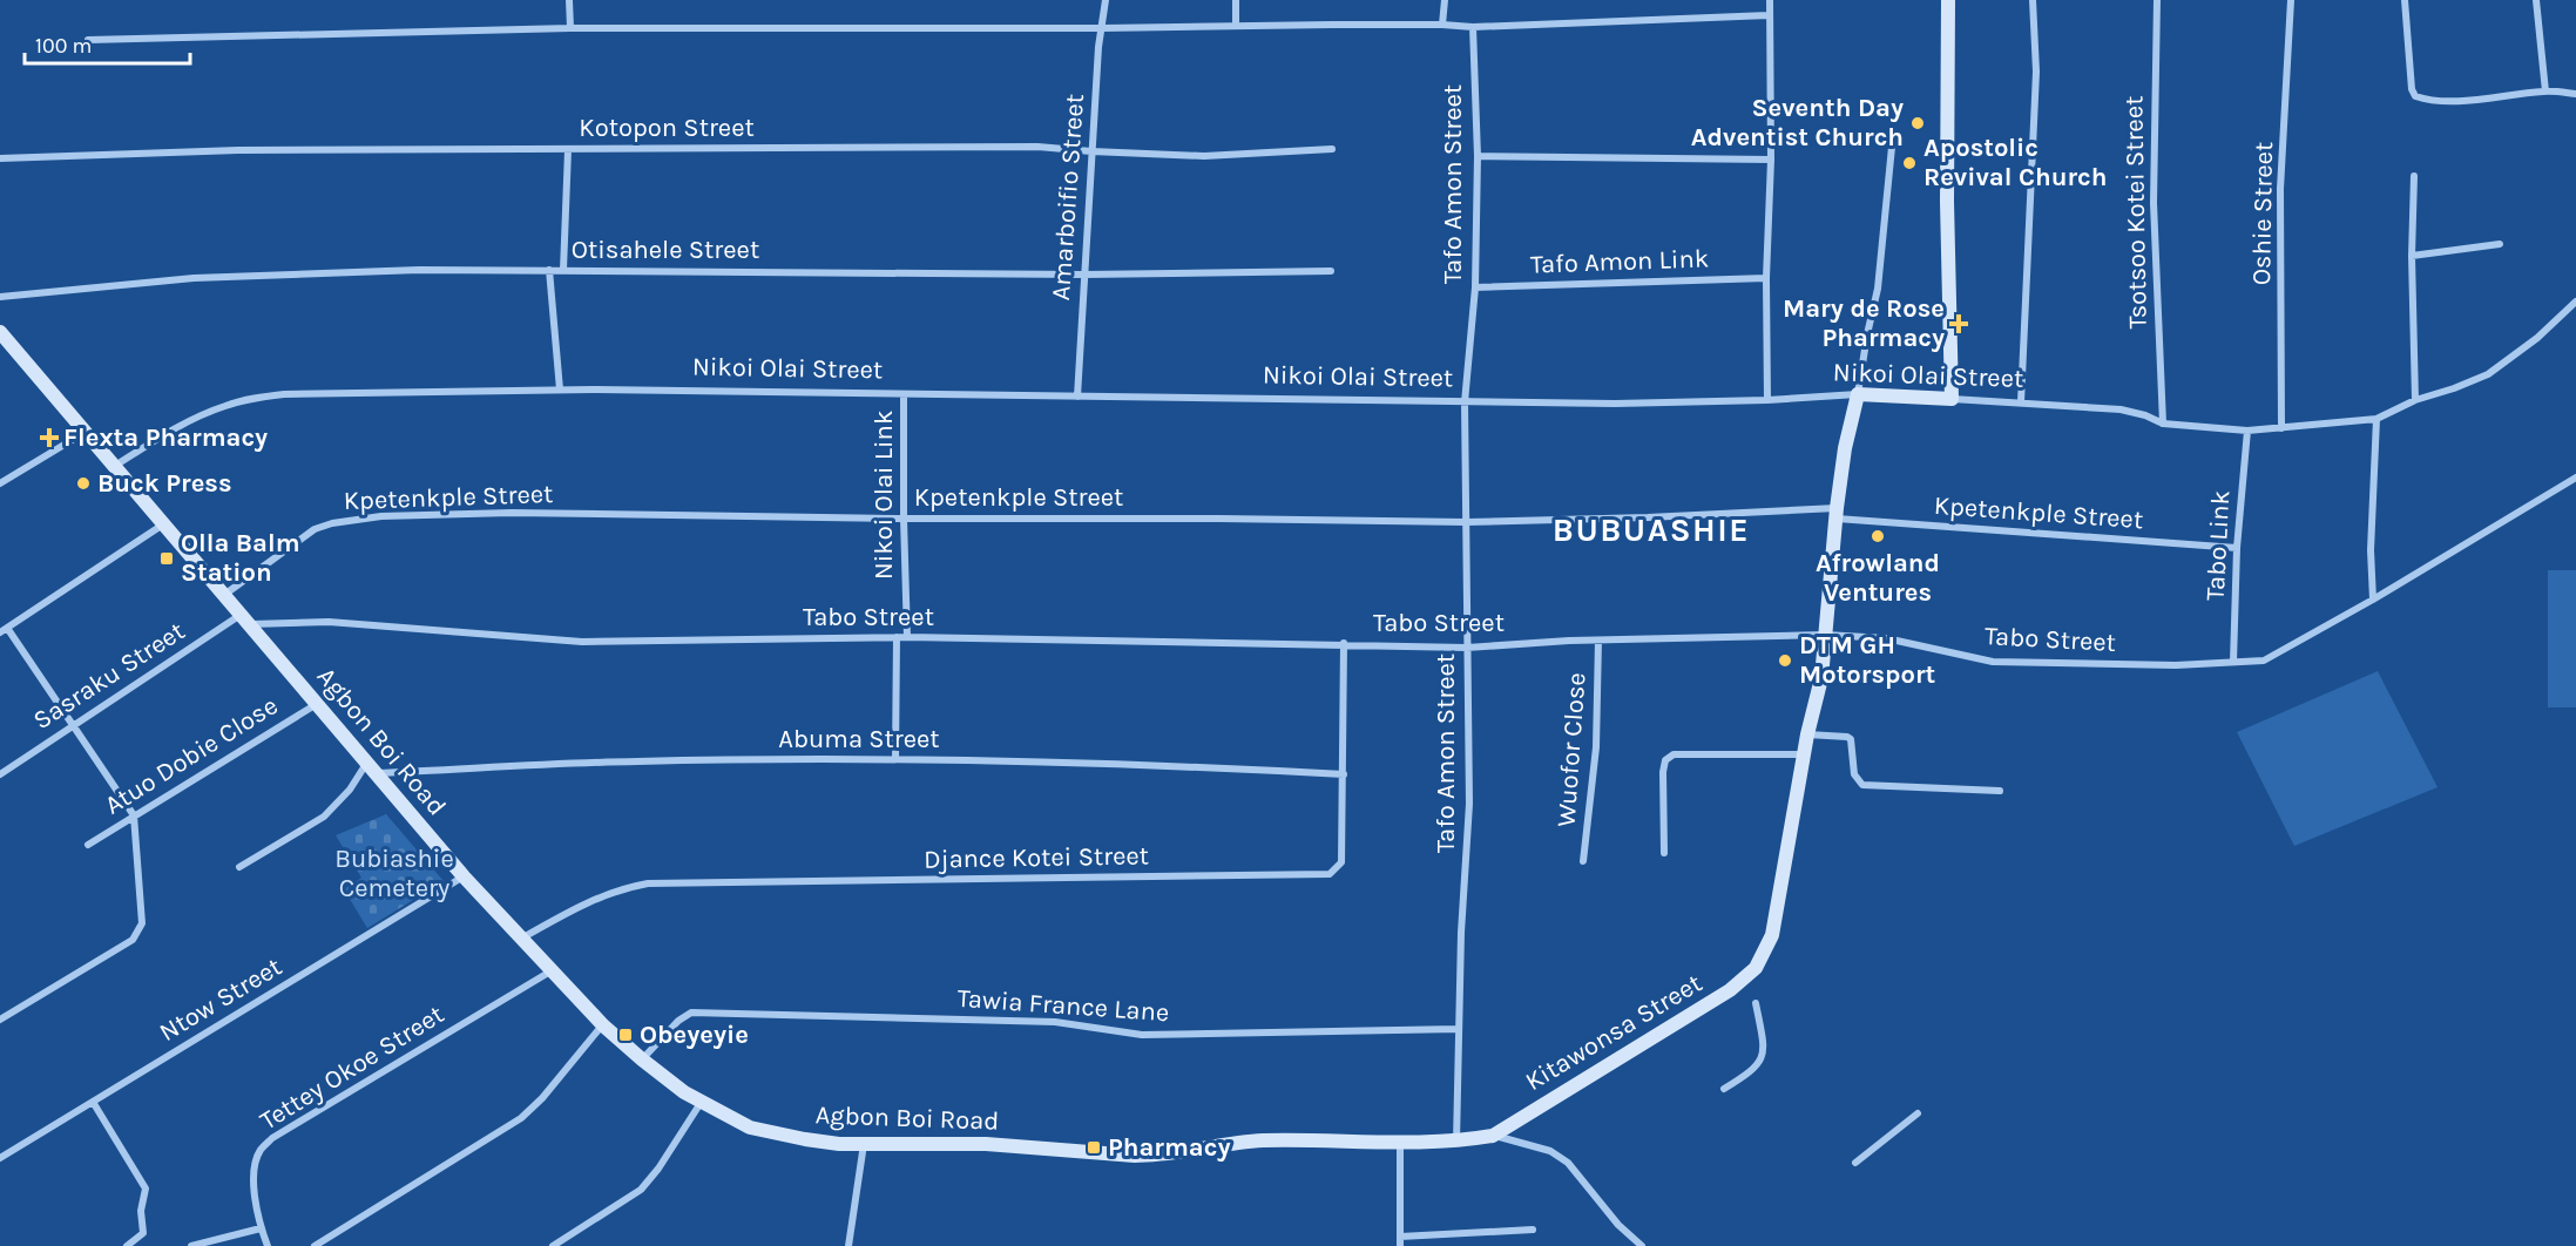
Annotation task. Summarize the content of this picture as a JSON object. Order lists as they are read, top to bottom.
{
  "streets": {
    "street": [
      "Kotopon Street",
      "Tafo Amon Street",
      "Amarboifio Street",
      "Tsotsoo Kotei Street",
      "Oshie Street",
      "Otisahele Street",
      "Tafo Amon Link",
      "Nikoi Olai Street",
      "Nikoi Olai Link",
      "Kpetenkple Street",
      "Tabo Link",
      "Tabo Street",
      "Sasraku Street",
      "Abuma Street",
      "Agbon Boi Road",
      "Wuofor Close",
      "Atuo Dobie Close",
      "Djance Kotei Street",
      "Ntow Street",
      "Tawia France Lane",
      "Kitawonsa Street",
      "Tettey Okoe Street"
    ]
  },
  "crossings": [
    ["Kotopon Street", "Amarboifio Street"],
    ["Tafo Amon Street", "Tafo Amon Link"],
    ["Tafo Amon Street", "Nikoi Olai Street"],
    ["Tafo Amon Street", "Kpetenkple Street"],
    ["Tafo Amon Street", "Tabo Street"],
    ["Tafo Amon Street", "Agbon Boi Road"],
    ["Tafo Amon Street", "Tawia France Lane"],
    ["Amarboifio Street", "Otisahele Street"],
    ["Amarboifio Street", "Nikoi Olai Street"],
    ["Tsotsoo Kotei Street", "Nikoi Olai Street"],
    ["Oshie Street", "Nikoi Olai Street"],
    ["Nikoi Olai Street", "Nikoi Olai Link"],
    ["Nikoi Olai Street", "Tabo Link"],
    ["Nikoi Olai Street", "Agbon Boi Road"],
    ["Nikoi Olai Link", "Kpetenkple Street"],
    ["Nikoi Olai Link", "Tabo Street"],
    ["Kpetenkple Street", "Tabo Link"],
    ["Kpetenkple Street", "Agbon Boi Road"],
    ["Tabo Link", "Tabo Street"],
    ["Tabo Street", "Sasraku Street"],
    ["Tabo Street", "Agbon Boi Road"],
    ["Tabo Street", "Wuofor Close"],
    ["Tabo Street", "Djance Kotei Street"],
    ["Sasraku Street", "Agbon Boi Road"],
    ["Abuma Street", "Agbon Boi Road"],
    ["Abuma Street", "Djance Kotei Street"],
    ["Agbon Boi Road", "Atuo Dobie Close"],
    ["Agbon Boi Road", "Djance Kotei Street"],
    ["Agbon Boi Road", "Ntow Street"],
    ["Agbon Boi Road", "Tawia France Lane"],
    ["Agbon Boi Road", "Kitawonsa Street"],
    ["Agbon Boi Road", "Tettey Okoe Street"]
  ],
  "districts": ["BUBUASHIE"],
  "parks": ["Bubiashie Cemetery"],
  "places": {
    "other": [
      "Seventh Day Adventist Church",
      "Apostolic Revival Church",
      "Buck Press",
      "Afrowland Ventures",
      "DTM GH Motorsport"
    ],
    "health": ["Mary de Rose Pharmacy", "Flexta Pharmacy"],
    "transit": ["Olla Balm Station", "Obeyeyie", "Pharmacy"]
  },
  "scale_bar": "100 m"
}
